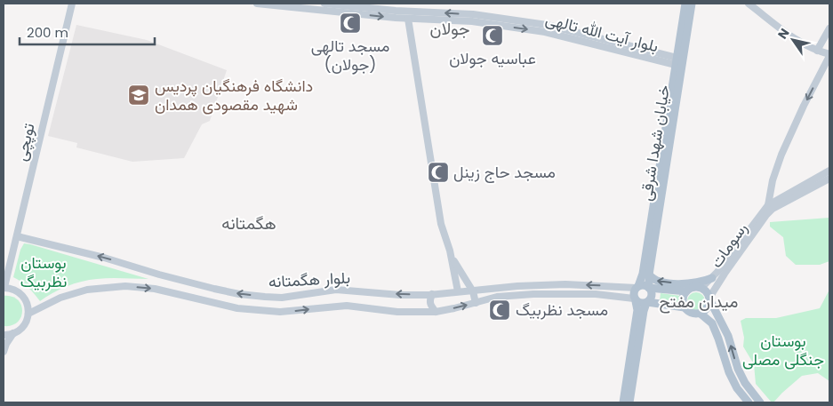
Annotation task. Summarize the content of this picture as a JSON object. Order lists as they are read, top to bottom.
{
  "streets": {
    "main road": [
      "بلوار آیت الله تالهی",
      "توپچی",
      "خیابان شهدا شرقی",
      "رسومات",
      "بلوار هگمتانه"
    ]
  },
  "crossings": [
    ["بلوار آیت الله تالهی", "خیابان شهدا شرقی"],
    ["توپچی", "بلوار هگمتانه"],
    ["خیابان شهدا شرقی", "بلوار هگمتانه"]
  ],
  "districts": ["جولان", "هگمتانه", "میدان مفتح"],
  "parks": ["بوستان نظربیگ", "بوستان جنگلی مصلی"],
  "places": {
    "mosque": [
      "مسجد تالهی (جولان)",
      "عباسیه جولان",
      "مسجد حاج زینل",
      "مسجد نظربیگ"
    ],
    "school or university": ["دانشگاه فرهنگیان پردیس شهید مقصودی همدان"]
  },
  "scale_bar": "200 m",
  "north": "top left"
}
